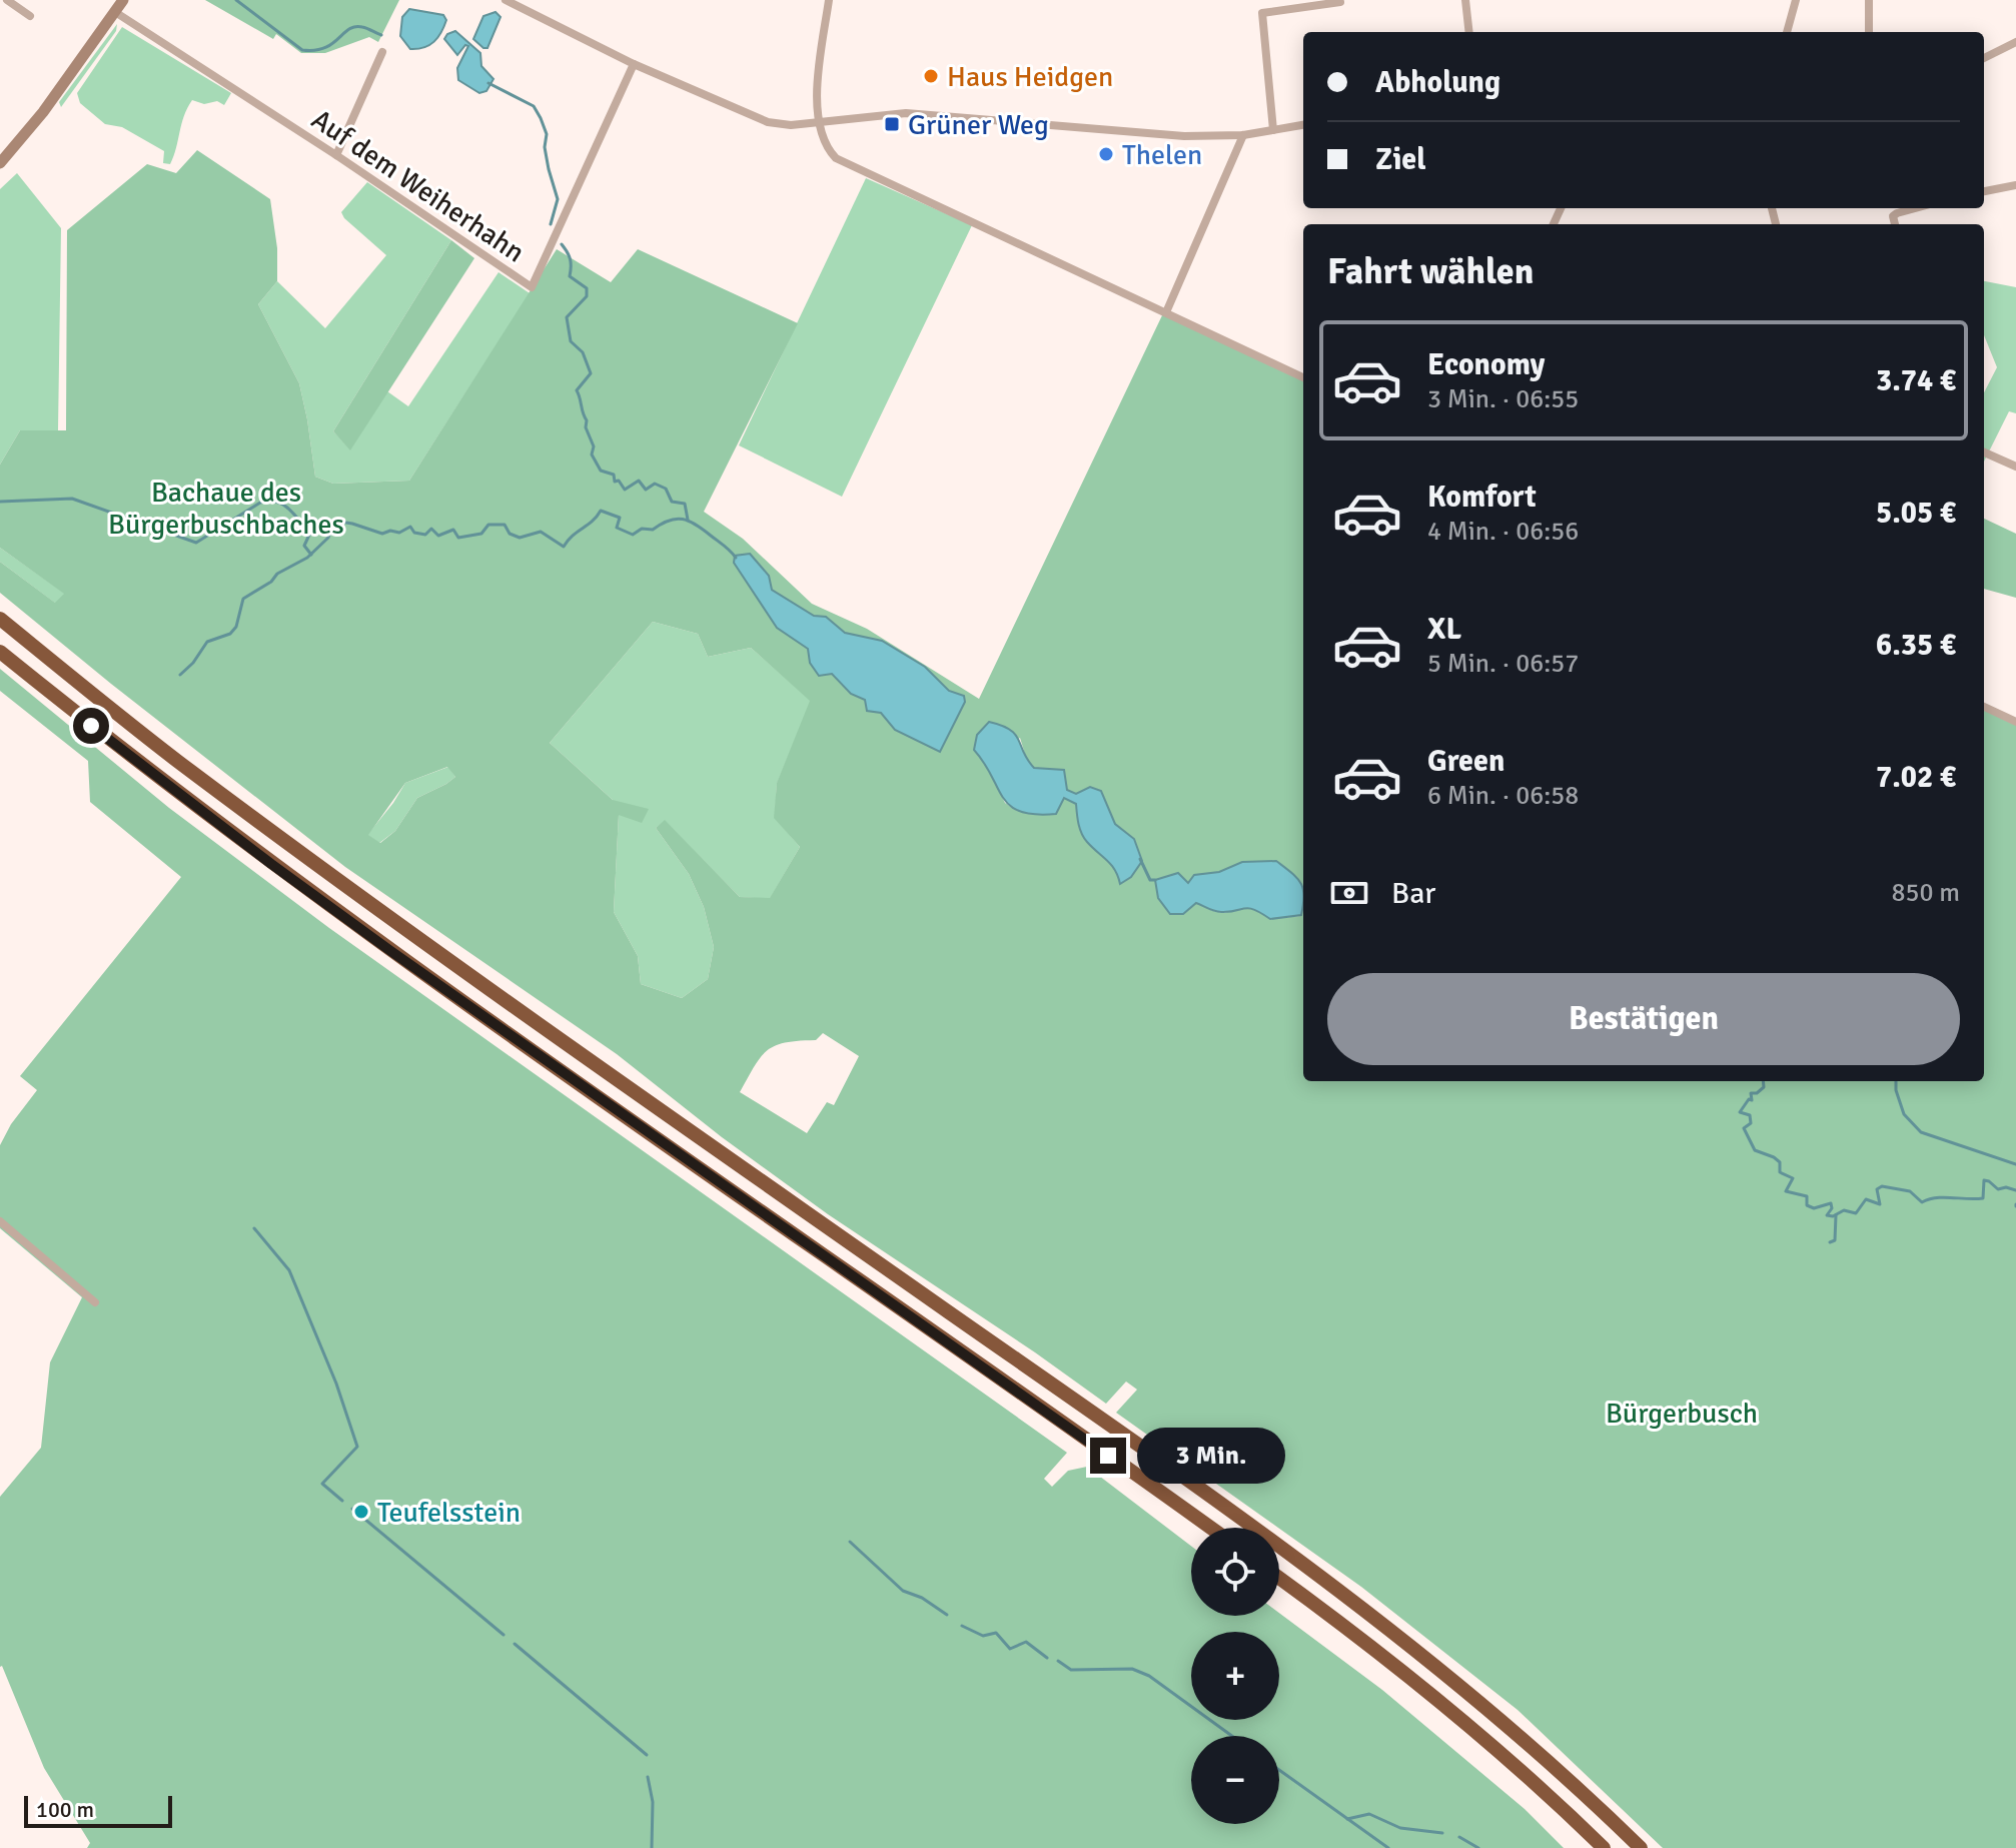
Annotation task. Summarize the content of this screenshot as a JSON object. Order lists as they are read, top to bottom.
{
  "streets": {
    "street": ["Auf dem Weiherhahn"]
  },
  "parks": ["Bachaue des Bürgerbuschbaches", "Bürgerbusch"],
  "places": {
    "other": ["Haus Heidgen", "Thelen", "Teufelsstein"],
    "transit": ["Grüner Weg"]
  },
  "scale_bar": "100 m",
  "page": {
    "banner": ["Abholung", "Ziel"],
    "heading": "Fahrt wählen",
    "list": [
      {
        "name": "Economy",
        "note": "3 Min. · 06:55",
        "value": "3.74 €"
      },
      {
        "name": "Komfort",
        "note": "4 Min. · 06:56",
        "value": "5.05 €"
      },
      {
        "name": "XL",
        "note": "5 Min. · 06:57",
        "value": "6.35 €"
      },
      {
        "name": "Green",
        "note": "6 Min. · 06:58",
        "value": "7.02 €"
      }
    ],
    "pay": ["Bar", "850 m"],
    "buttons": "Bestätigen",
    "bubble": "3 Min.",
    "map_buttons": ["+", "−"],
    "scale": "100 m"
  }
}
